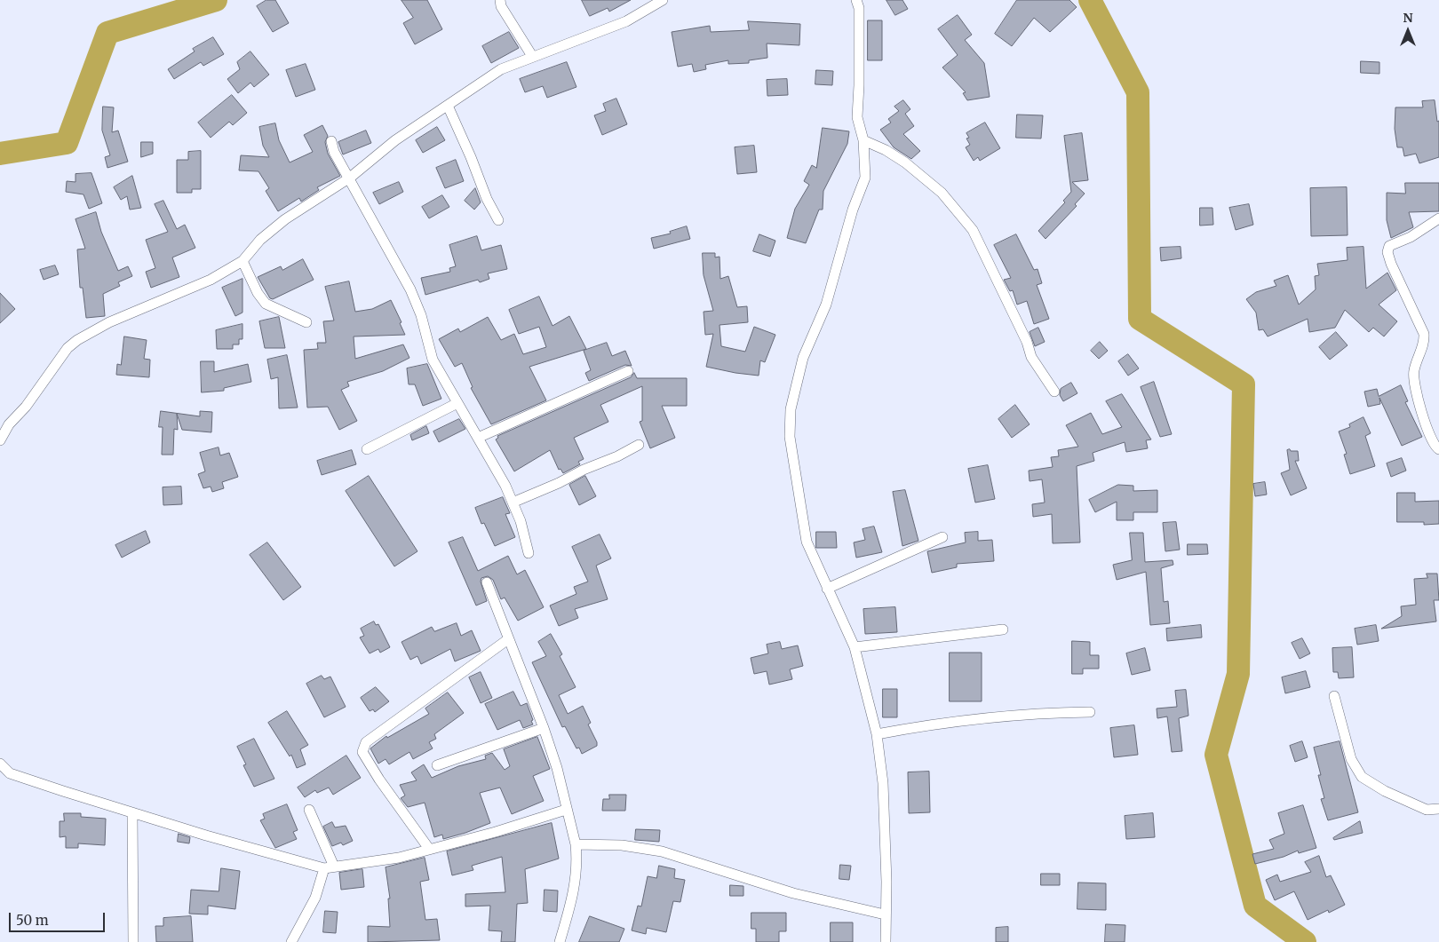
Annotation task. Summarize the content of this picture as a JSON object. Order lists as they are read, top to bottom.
{
  "scale_bar": "50 m",
  "north": "top"
}
